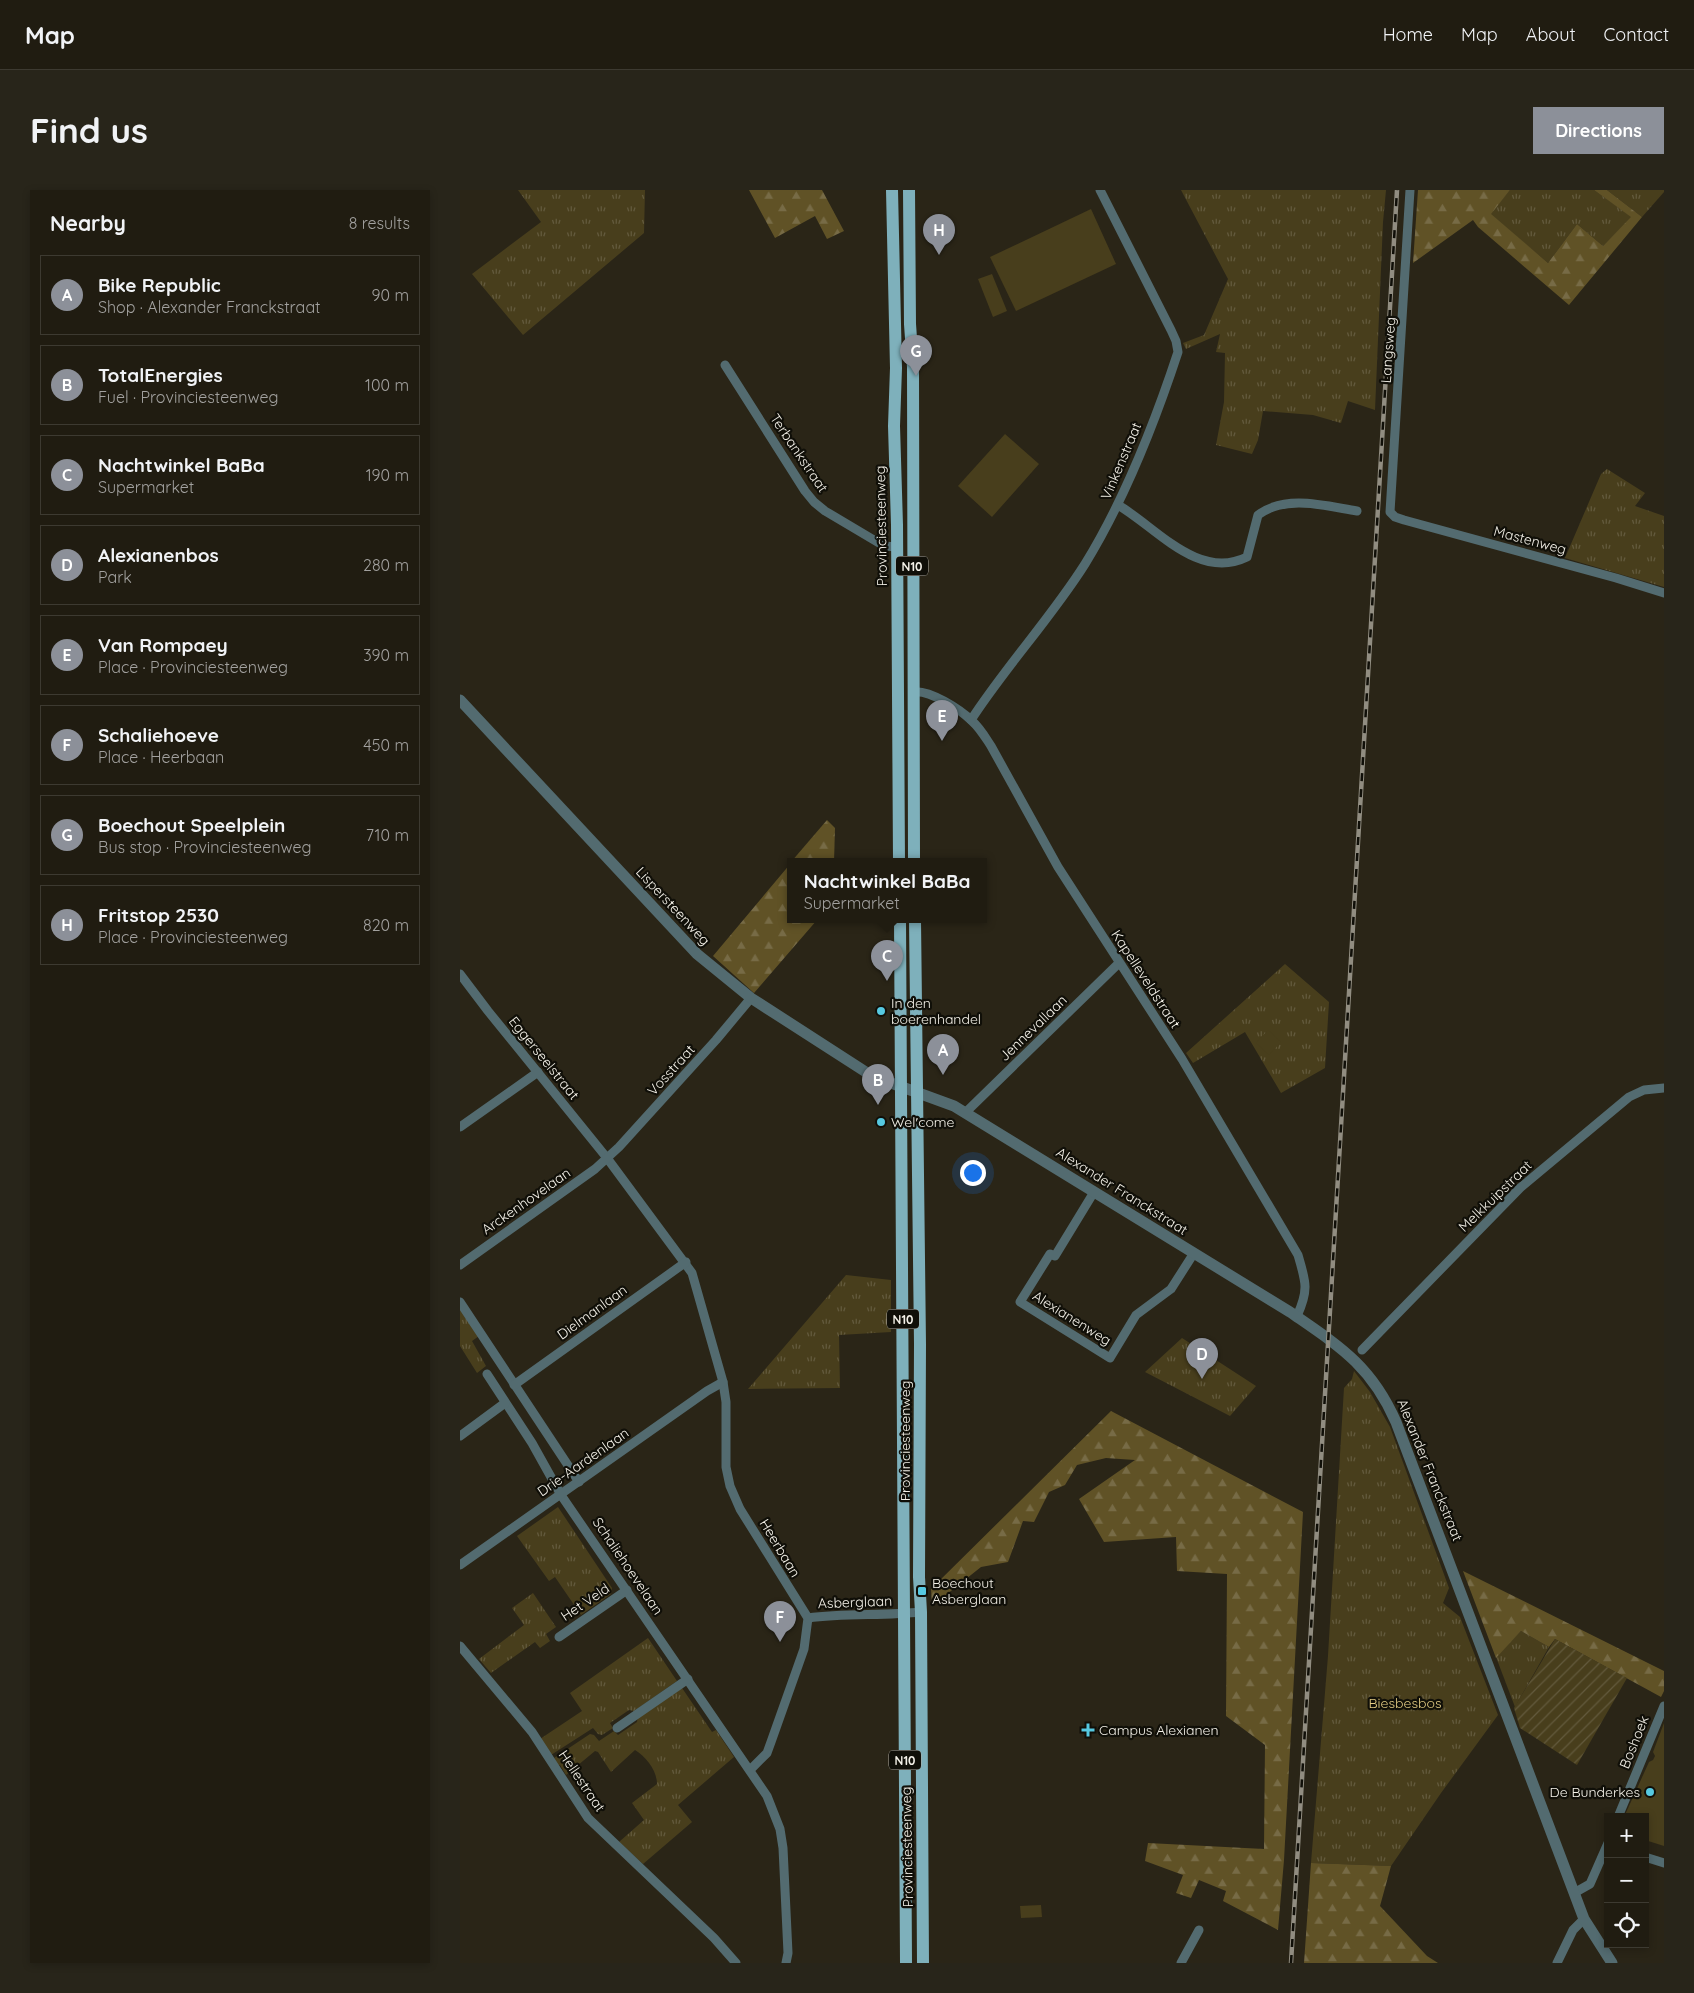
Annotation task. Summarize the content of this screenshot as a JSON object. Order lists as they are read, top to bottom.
{
  "streets": {
    "main road": ["Provinciesteenweg", "N10"],
    "street": [
      "Langsweg",
      "Terbankstraat",
      "Vinkenstraat",
      "Mastenweg",
      "Lispersteenweg",
      "Kapelleveldstraat",
      "Jennevallaan",
      "Eggerseelstraat",
      "Vosstraat",
      "Alexander Franckstraat",
      "Melkkuipstraat",
      "Arckenhovelaan",
      "Dielmanlaan",
      "Alexianenweg",
      "Drie-Aardenlaan",
      "Heerbaan",
      "Schaliehoevelaan",
      "Het Veld",
      "Asberglaan",
      "Boshoek",
      "Hellestraat"
    ]
  },
  "crossings": [
    ["Langsweg", "Mastenweg"],
    ["Terbankstraat", "Provinciesteenweg"],
    ["Vinkenstraat", "Kapelleveldstraat"],
    ["Provinciesteenweg", "Lispersteenweg"],
    ["Provinciesteenweg", "Alexander Franckstraat"],
    ["Provinciesteenweg", "Asberglaan"],
    ["N10", "Kapelleveldstraat"],
    ["Lispersteenweg", "Vosstraat"],
    ["Lispersteenweg", "Alexander Franckstraat"],
    ["Kapelleveldstraat", "Jennevallaan"],
    ["Kapelleveldstraat", "Alexander Franckstraat"],
    ["Jennevallaan", "Alexander Franckstraat"],
    ["Eggerseelstraat", "Vosstraat"],
    ["Eggerseelstraat", "Arckenhovelaan"],
    ["Eggerseelstraat", "Heerbaan"],
    ["Vosstraat", "Arckenhovelaan"],
    ["Vosstraat", "Heerbaan"],
    ["Alexander Franckstraat", "Alexianenweg"],
    ["Arckenhovelaan", "Heerbaan"],
    ["Dielmanlaan", "Heerbaan"],
    ["Drie-Aardenlaan", "Heerbaan"],
    ["Drie-Aardenlaan", "Schaliehoevelaan"],
    ["Heerbaan", "Asberglaan"],
    ["Schaliehoevelaan", "Het Veld"]
  ],
  "parks": ["Biesbesbos"],
  "places": {
    "other": ["In den boerenhandel", "Wel'come", "De Bunderkes"],
    "transit": ["Boechout Asberglaan"],
    "health": ["Campus Alexianen"]
  },
  "page": {
    "header": "Map",
    "nav": [
      "Home",
      "Map",
      "About",
      "Contact"
    ],
    "buttons": "Directions",
    "title": "Find us",
    "heading": ["Nearby", "8 results"],
    "pins": [
      "H",
      "G",
      "E",
      "C",
      "A",
      "B",
      "D",
      "F"
    ],
    "list": [
      {
        "mark": "A",
        "name": "Bike Republic",
        "note": "Shop · Alexander Franckstraat",
        "value": "90 m"
      },
      {
        "mark": "B",
        "name": "TotalEnergies",
        "note": "Fuel · Provinciesteenweg",
        "value": "100 m"
      },
      {
        "mark": "C",
        "name": "Nachtwinkel BaBa",
        "note": "Supermarket",
        "value": "190 m"
      },
      {
        "mark": "D",
        "name": "Alexianenbos",
        "note": "Park",
        "value": "280 m"
      },
      {
        "mark": "E",
        "name": "Van Rompaey",
        "note": "Place · Provinciesteenweg",
        "value": "390 m"
      },
      {
        "mark": "F",
        "name": "Schaliehoeve",
        "note": "Place · Heerbaan",
        "value": "450 m"
      },
      {
        "mark": "G",
        "name": "Boechout Speelplein",
        "note": "Bus stop · Provinciesteenweg",
        "value": "710 m"
      },
      {
        "mark": "H",
        "name": "Fritstop 2530",
        "note": "Place · Provinciesteenweg",
        "value": "820 m"
      }
    ],
    "popup": ["Nachtwinkel BaBa", "Supermarket"],
    "map_buttons": ["+", "−"]
  }
}
